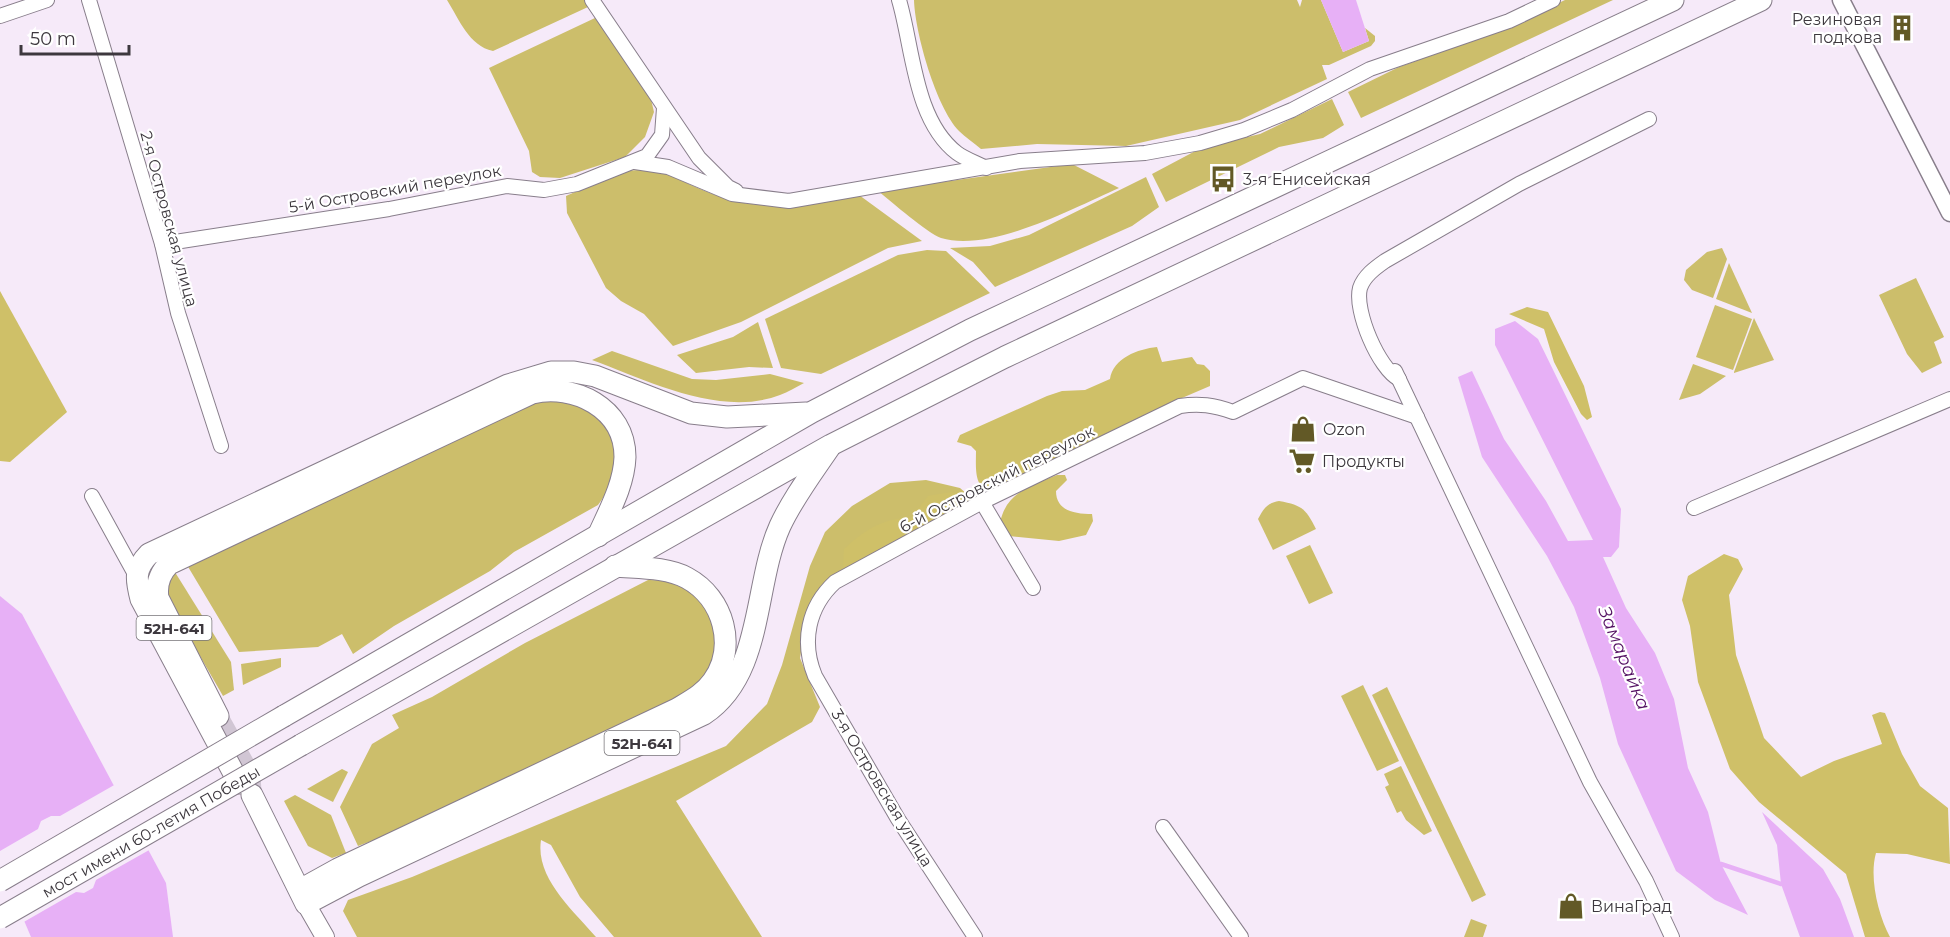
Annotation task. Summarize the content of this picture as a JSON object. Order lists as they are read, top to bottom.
{
  "streets": {
    "main road": ["52Н-641", "мост имени 60-летия Победы"],
    "street": [
      "5-й Островский переулок",
      "2-я Островская улица",
      "6-й Островский переулок",
      "3-я Островская улица"
    ]
  },
  "crossings": [
    ["5-й Островский переулок", "2-я Островская улица"],
    ["6-й Островский переулок", "3-я Островская улица"],
    ["52Н-641", "мост имени 60-летия Победы"]
  ],
  "water": ["Замарайка"],
  "places": {
    "building": ["Резиновая подкова"],
    "bus stop": ["3-я Енисейская"],
    "shop": ["Ozon", "ВинаГрад"],
    "supermarket": ["Продукты"]
  },
  "scale_bar": "50 m"
}
